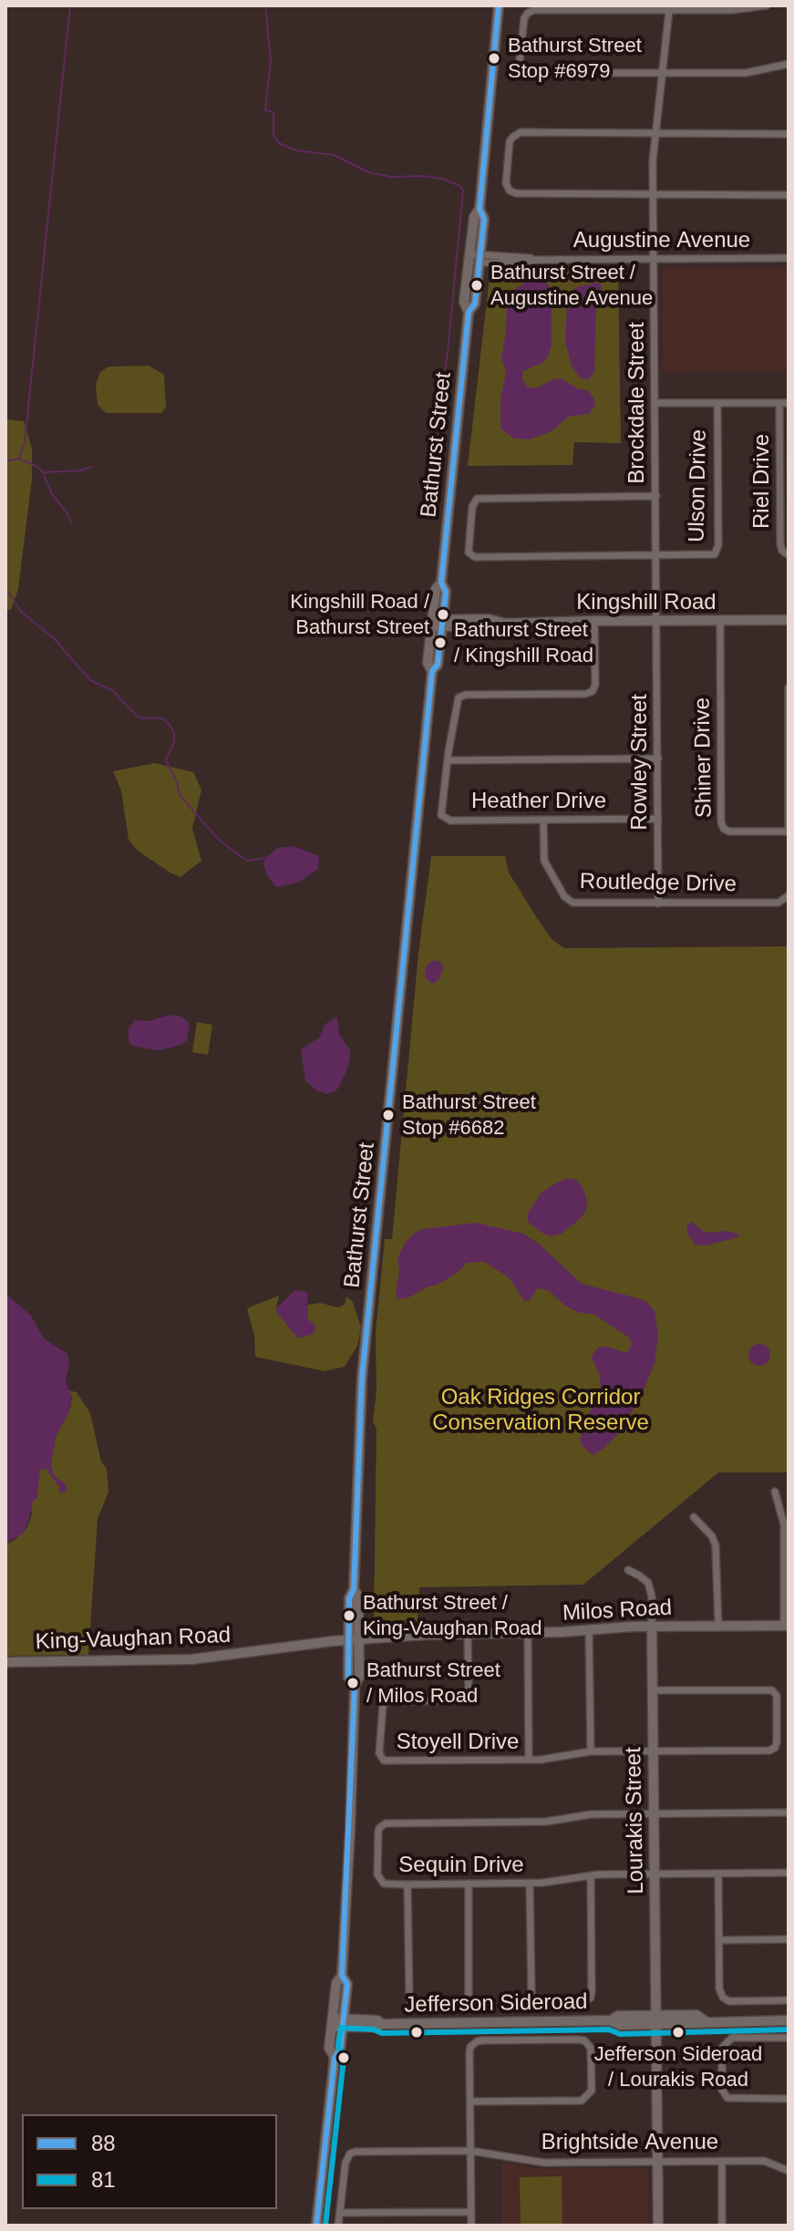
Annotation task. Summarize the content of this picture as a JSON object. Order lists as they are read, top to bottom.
{
  "streets": {
    "main road": [
      "Bathurst Street",
      "Kingshill Road",
      "Milos Road",
      "King-Vaughan Road",
      "Lourakis Street",
      "Jefferson Sideroad"
    ],
    "street": [
      "Augustine Avenue",
      "Brockdale Street",
      "Riel Drive",
      "Ulson Drive",
      "Shiner Drive",
      "Rowley Street",
      "Heather Drive",
      "Routledge Drive",
      "Stoyell Drive",
      "Sequin Drive",
      "Brightside Avenue"
    ]
  },
  "crossings": [
    ["Augustine Avenue", "Brockdale Street"],
    ["Augustine Avenue", "Bathurst Street"],
    ["Brockdale Street", "Ulson Drive"],
    ["Brockdale Street", "Kingshill Road"],
    ["Brockdale Street", "Rowley Street"],
    ["Bathurst Street", "Kingshill Road"],
    ["Bathurst Street", "Milos Road"],
    ["Bathurst Street", "King-Vaughan Road"],
    ["Bathurst Street", "Jefferson Sideroad"],
    ["Kingshill Road", "Shiner Drive"],
    ["Kingshill Road", "Rowley Street"],
    ["Kingshill Road", "Heather Drive"],
    ["Rowley Street", "Heather Drive"],
    ["Rowley Street", "Routledge Drive"],
    ["Heather Drive", "Routledge Drive"],
    ["Milos Road", "King-Vaughan Road"],
    ["Milos Road", "Stoyell Drive"],
    ["Milos Road", "Lourakis Street"],
    ["Stoyell Drive", "Lourakis Street"],
    ["Lourakis Street", "Sequin Drive"],
    ["Lourakis Street", "Jefferson Sideroad"],
    ["Lourakis Street", "Brightside Avenue"]
  ],
  "parks": ["Oak Ridges Corridor Conservation Reserve"],
  "places": [
    "Bathurst Street Stop #6979",
    "Bathurst Street / Augustine Avenue",
    "Kingshill Road / Bathurst Street",
    "Bathurst Street / Kingshill Road",
    "Bathurst Street Stop #6682",
    "Bathurst Street / King-Vaughan Road",
    "Bathurst Street / Milos Road",
    "Jefferson Sideroad / Lourakis Road"
  ],
  "lines": ["transit line 88", "transit line 81"],
  "legend": ["88", "81"]
}
